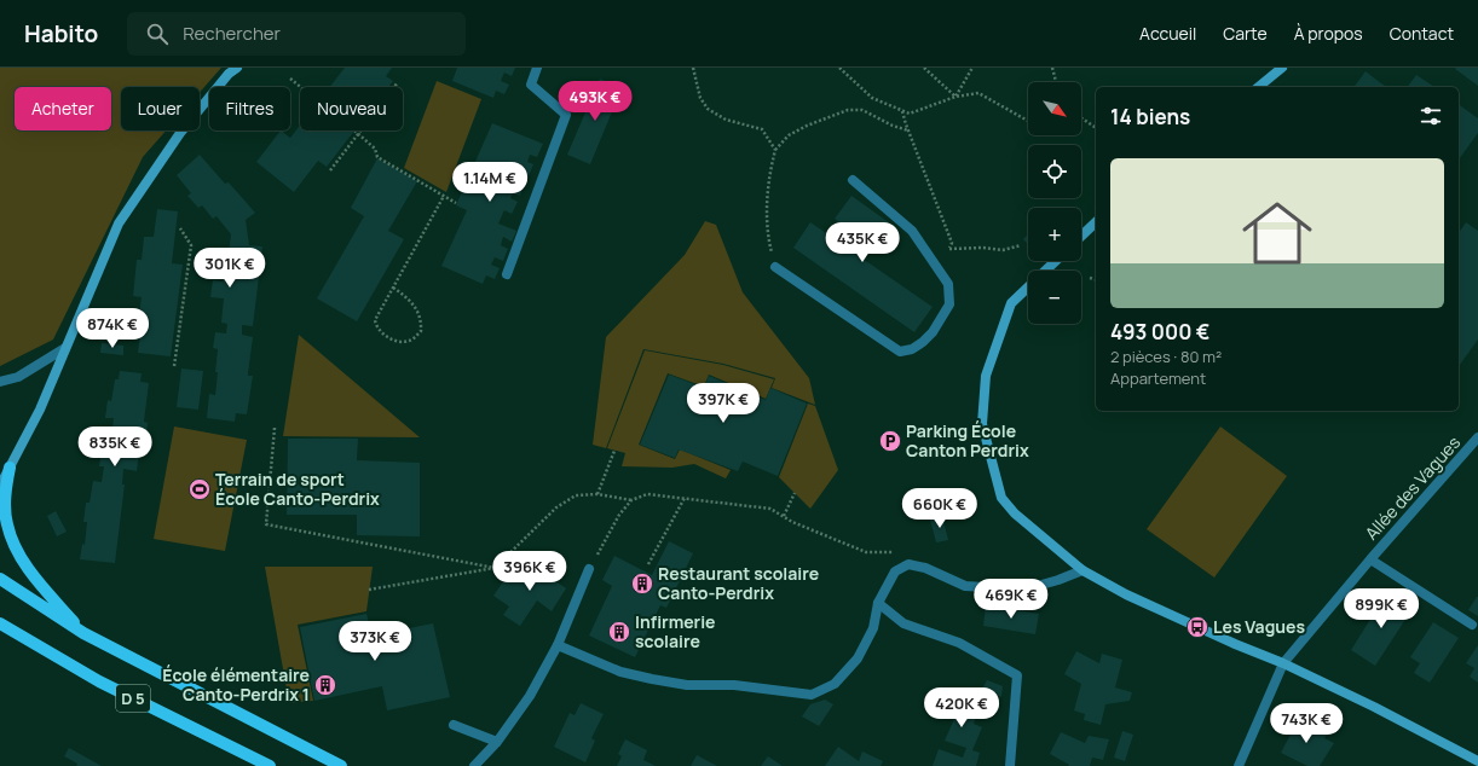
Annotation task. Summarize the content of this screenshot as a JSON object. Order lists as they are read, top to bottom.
{
  "streets": {
    "main road": ["D 5"],
    "street": ["Allée des Vagues"]
  },
  "places": {
    "parking": ["Parking École Canton Perdrix"],
    "sports": ["Terrain de sport École Canto-Perdrix"],
    "building": ["Restaurant scolaire Canto-Perdrix", "Infirmerie scolaire", "École élémentaire Canto-Perdrix 1"],
    "bus stop": ["Les Vagues"]
  },
  "north": "bottom right",
  "page": {
    "header": "Habito",
    "search": "Rechercher",
    "nav": [
      "Accueil",
      "Carte",
      "À propos",
      "Contact"
    ],
    "price": [
      "493K €",
      "1.14M €",
      "435K €",
      "301K €",
      "874K €",
      "397K €",
      "835K €",
      "660K €",
      "396K €",
      "469K €",
      "899K €",
      "373K €",
      "420K €",
      "743K €"
    ],
    "map_buttons": ["+", "−"],
    "chip": [
      "Acheter",
      "Louer",
      "Filtres",
      "Nouveau"
    ],
    "heading": "14 biens",
    "list": [
      {
        "name": "493 000 €",
        "note": "2 pièces · 80 m² · Appartement"
      }
    ]
  }
}
